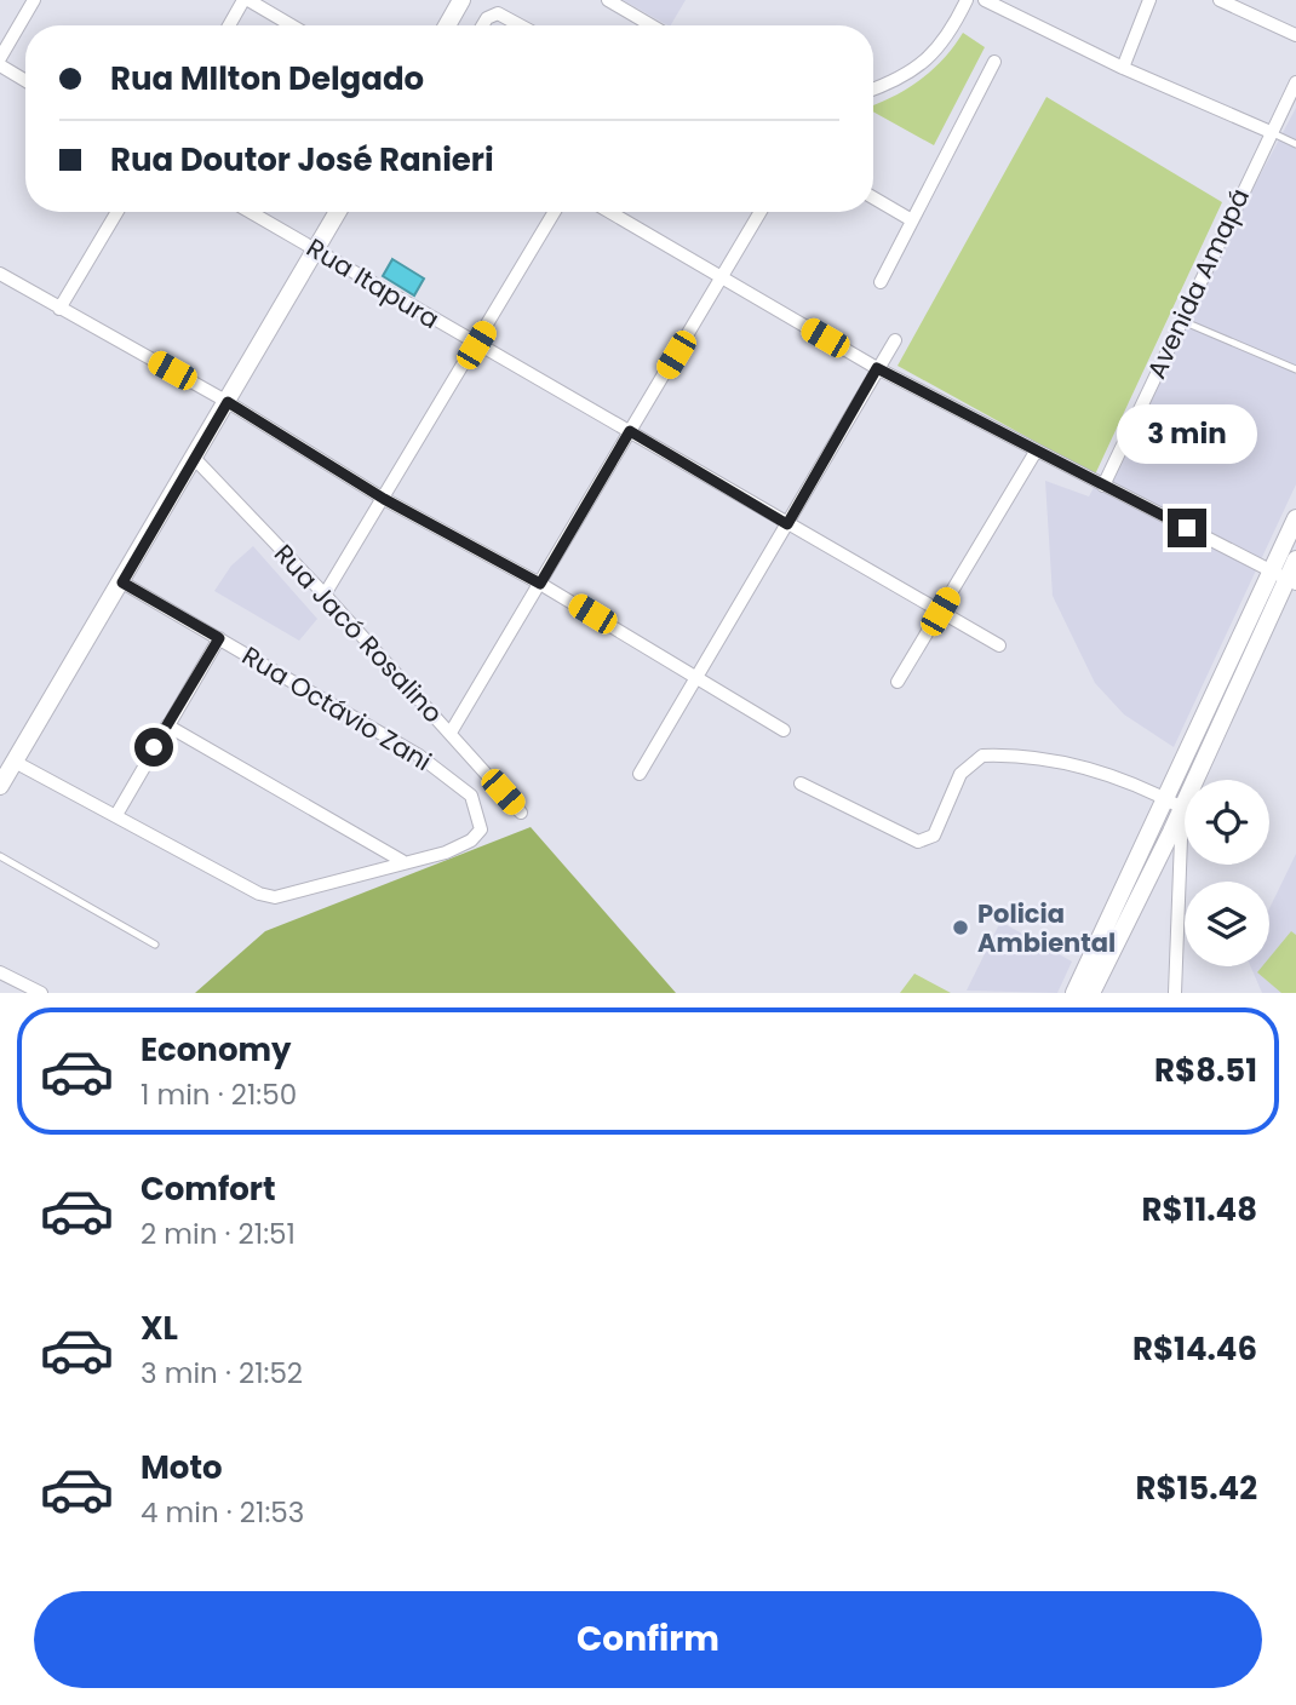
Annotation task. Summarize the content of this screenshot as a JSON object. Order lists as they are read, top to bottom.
{
  "streets": {
    "street": [
      "Rua Itapura",
      "Avenida Amapá",
      "Rua Jacó Rosalino",
      "Rua Octávio Zani"
    ]
  },
  "places": ["Policia Ambiental"],
  "page": {
    "banner": ["Rua MIlton Delgado", "Rua Doutor José Ranieri"],
    "bubble": "3 min",
    "list": [
      {
        "name": "Economy",
        "note": "1 min · 21:50",
        "value": "R$8.51"
      },
      {
        "name": "Comfort",
        "note": "2 min · 21:51",
        "value": "R$11.48"
      },
      {
        "name": "XL",
        "note": "3 min · 21:52",
        "value": "R$14.46"
      },
      {
        "name": "Moto",
        "note": "4 min · 21:53",
        "value": "R$15.42"
      }
    ],
    "buttons": "Confirm"
  }
}
